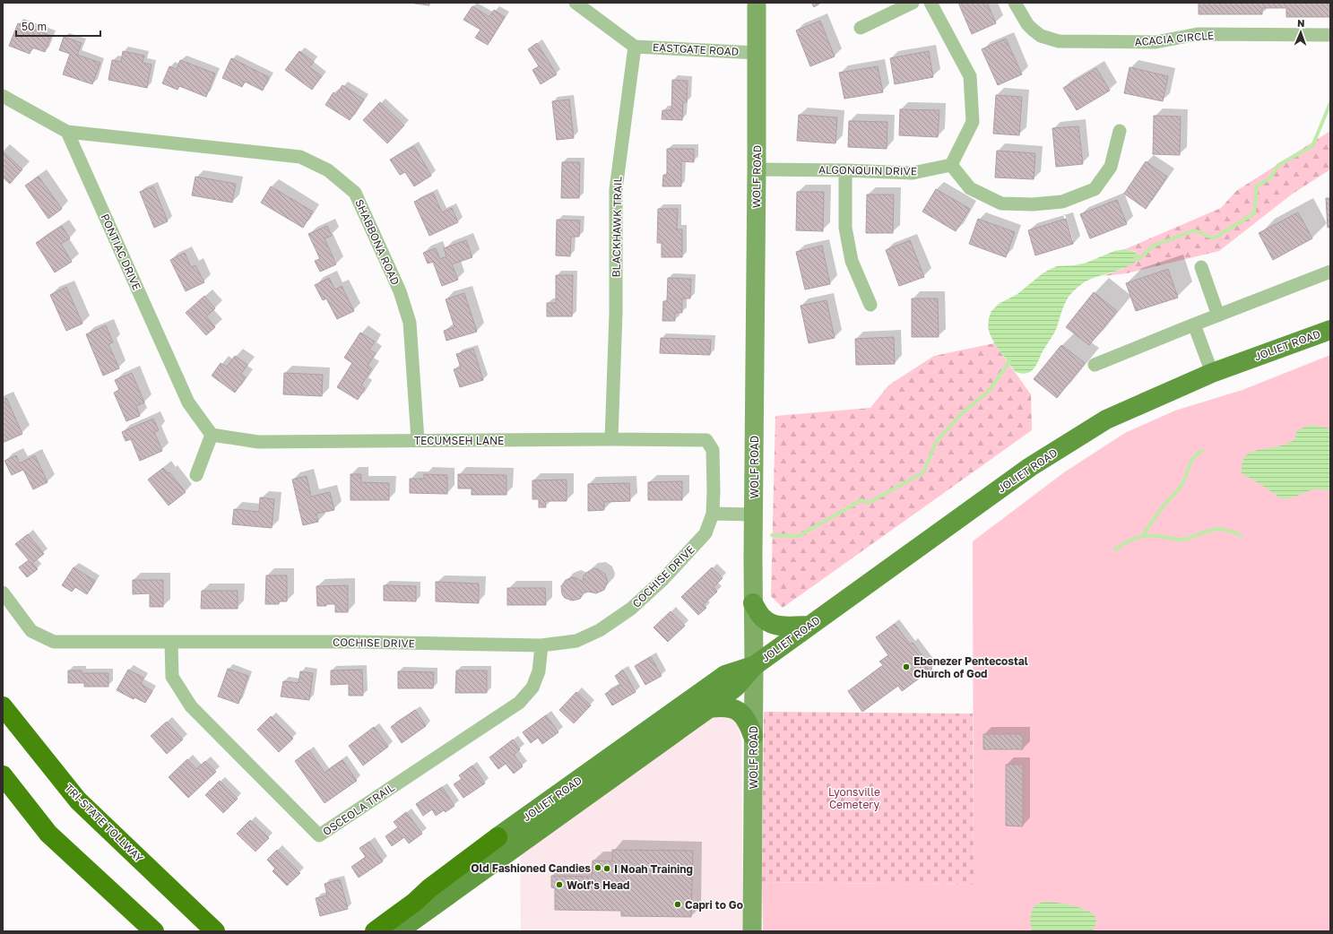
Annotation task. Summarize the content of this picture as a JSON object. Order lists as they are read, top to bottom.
{
  "streets": {
    "highway": ["JOLIET ROAD", "TRI-STATE TOLLWAY"],
    "street": [
      "ACACIA CIRCLE",
      "EASTGATE ROAD",
      "ALGONQUIN DRIVE",
      "WOLF ROAD",
      "BLACKHAWK TRAIL",
      "SHABBONA ROAD",
      "PONTIAC DRIVE",
      "TECUMSEH LANE",
      "COCHISE DRIVE",
      "OSCEOLA TRAIL"
    ]
  },
  "crossings": [
    ["EASTGATE ROAD", "WOLF ROAD"],
    ["EASTGATE ROAD", "BLACKHAWK TRAIL"],
    ["ALGONQUIN DRIVE", "WOLF ROAD"],
    ["WOLF ROAD", "JOLIET ROAD"],
    ["BLACKHAWK TRAIL", "TECUMSEH LANE"],
    ["SHABBONA ROAD", "PONTIAC DRIVE"],
    ["SHABBONA ROAD", "TECUMSEH LANE"],
    ["PONTIAC DRIVE", "TECUMSEH LANE"],
    ["TECUMSEH LANE", "COCHISE DRIVE"],
    ["COCHISE DRIVE", "OSCEOLA TRAIL"]
  ],
  "parks": ["Lyonsville Cemetery"],
  "places": [
    "Ebenezer Pentecostal Church of God",
    "Old Fashioned Candies",
    "I Noah Training",
    "Wolf's Head",
    "Capri to Go"
  ],
  "scale_bar": "50 m",
  "north": "top"
}
